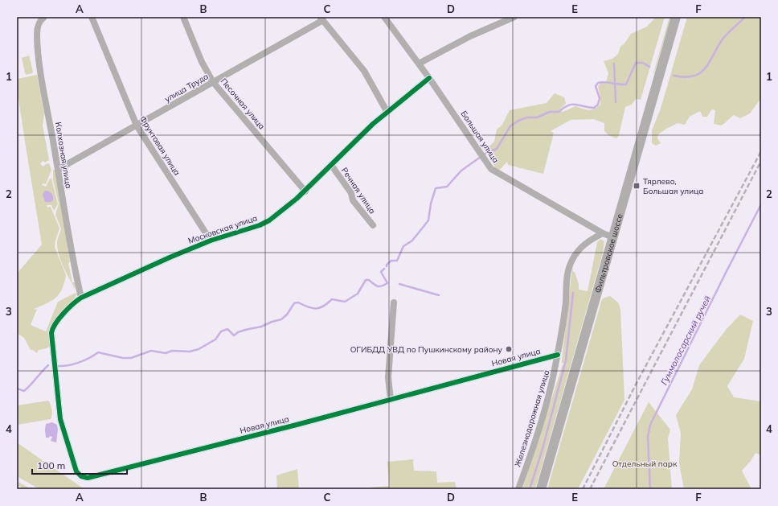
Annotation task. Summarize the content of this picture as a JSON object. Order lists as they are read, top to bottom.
{
  "streets": {
    "main road": ["Фильтровское шоссе"],
    "street": [
      "улица Труда",
      "Песочная улица",
      "Большая улица",
      "Фруктовая улица",
      "Колхозная улица",
      "Речная улица",
      "Московская улица",
      "Новая улица",
      "Железнодорожная улица"
    ]
  },
  "crossings": [
    ["улица Труда", "Песочная улица"],
    ["улица Труда", "Фруктовая улица"],
    ["улица Труда", "Колхозная улица"],
    ["Песочная улица", "Московская улица"],
    ["Большая улица", "Московская улица"],
    ["Большая улица", "Фильтровское шоссе"],
    ["Большая улица", "Железнодорожная улица"],
    ["Фруктовая улица", "Московская улица"],
    ["Колхозная улица", "Московская улица"],
    ["Речная улица", "Московская улица"],
    ["Московская улица", "Новая улица"],
    ["Новая улица", "Железнодорожная улица"]
  ],
  "water": ["Гуммолосарский ручей"],
  "parks": ["Отдельный парк"],
  "places": {
    "transit": ["Тярлево, Большая улица"],
    "other": ["ОГИБДД УВД по Пушкинскому району"]
  },
  "scale_bar": "100 m",
  "grid": {
    "columns": [
      "A",
      "B",
      "C",
      "D",
      "E",
      "F"
    ],
    "rows": [
      "1",
      "2",
      "3",
      "4"
    ]
  }
}
